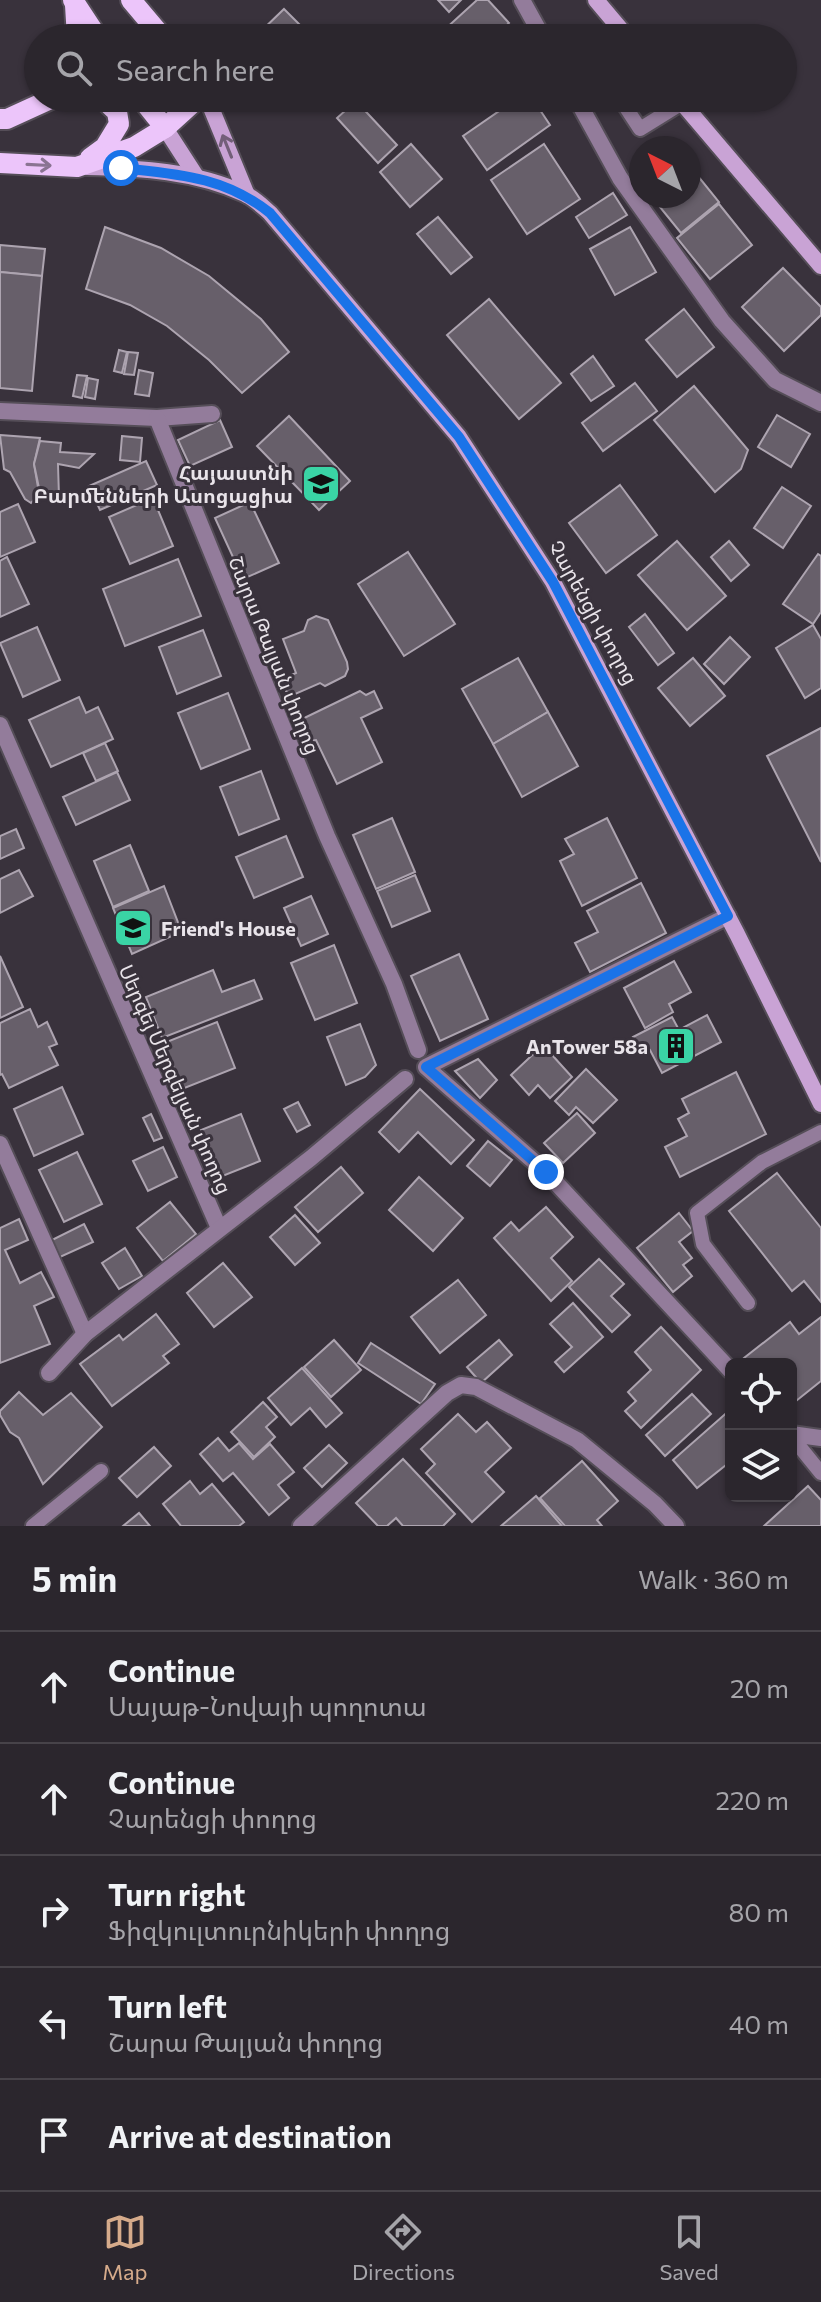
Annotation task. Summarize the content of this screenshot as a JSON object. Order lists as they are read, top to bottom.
{
  "streets": {
    "main road": ["Չարենցի փողոց"],
    "street": ["Շարա Թալյան փողոց", "Սերգեյ Մերգելյան փողոց"]
  },
  "places": {
    "school or university": ["Հայաստնի Բարմենների Ասոցացիա", "Friend's House"],
    "building": ["AnTower 58a"]
  },
  "north": "top left",
  "page": {
    "search": "Search here",
    "heading": ["5 min", "Walk · 360 m"],
    "list": [
      ["Continue", "Սայաթ-Նովայի պողոտա", "20 m"],
      ["Continue", "Չարենցի փողոց", "220 m"],
      ["Turn right", "Ֆիզկուլտուրնիկերի փողոց", "80 m"],
      ["Turn left", "Շարա Թալյան փողոց", "40 m"],
      "Arrive at destination"
    ],
    "nav": ["Map", "Directions", "Saved"]
  }
}
